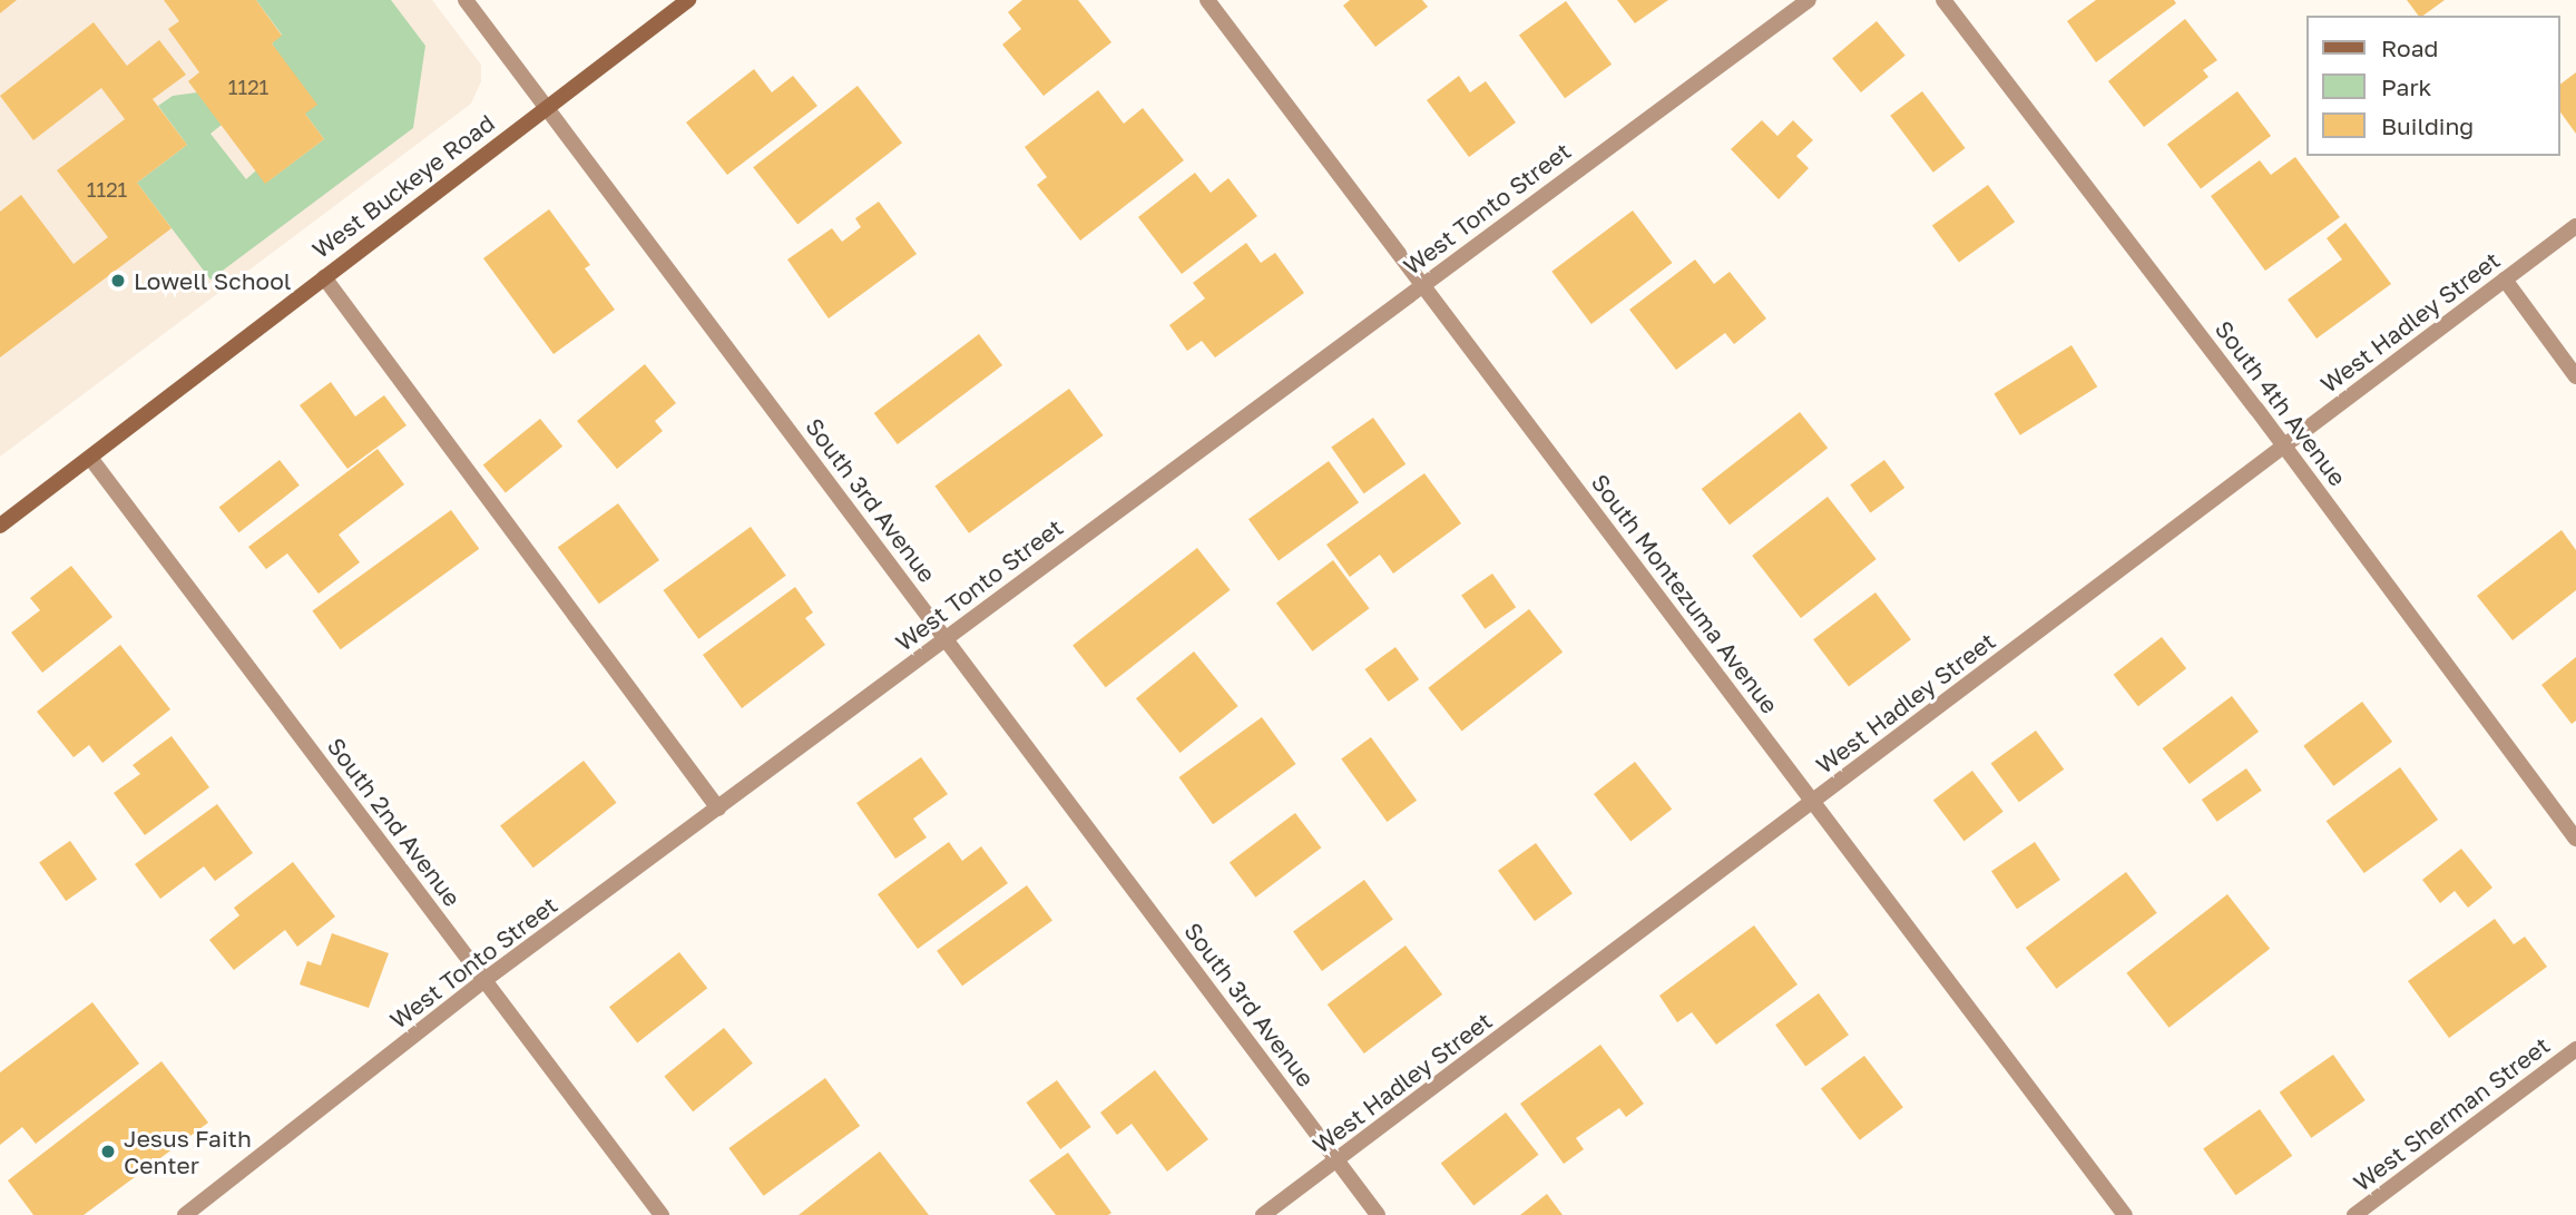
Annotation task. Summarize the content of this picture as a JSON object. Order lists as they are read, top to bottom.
{
  "streets": {
    "main road": ["West Buckeye Road"],
    "street": [
      "West Tonto Street",
      "West Hadley Street",
      "South 4th Avenue",
      "South 3rd Avenue",
      "South Montezuma Avenue",
      "South 2nd Avenue",
      "West Sherman Street"
    ]
  },
  "crossings": [
    ["West Buckeye Road", "South 3rd Avenue"],
    ["West Buckeye Road", "South 2nd Avenue"],
    ["West Tonto Street", "South 3rd Avenue"],
    ["West Tonto Street", "South Montezuma Avenue"],
    ["West Tonto Street", "South 2nd Avenue"],
    ["West Hadley Street", "South 4th Avenue"],
    ["West Hadley Street", "South 3rd Avenue"],
    ["West Hadley Street", "South Montezuma Avenue"]
  ],
  "places": ["Lowell School", "Jesus Faith Center"],
  "house_numbers": ["1121", "1121"],
  "legend": ["Road", "Park", "Building"]
}
